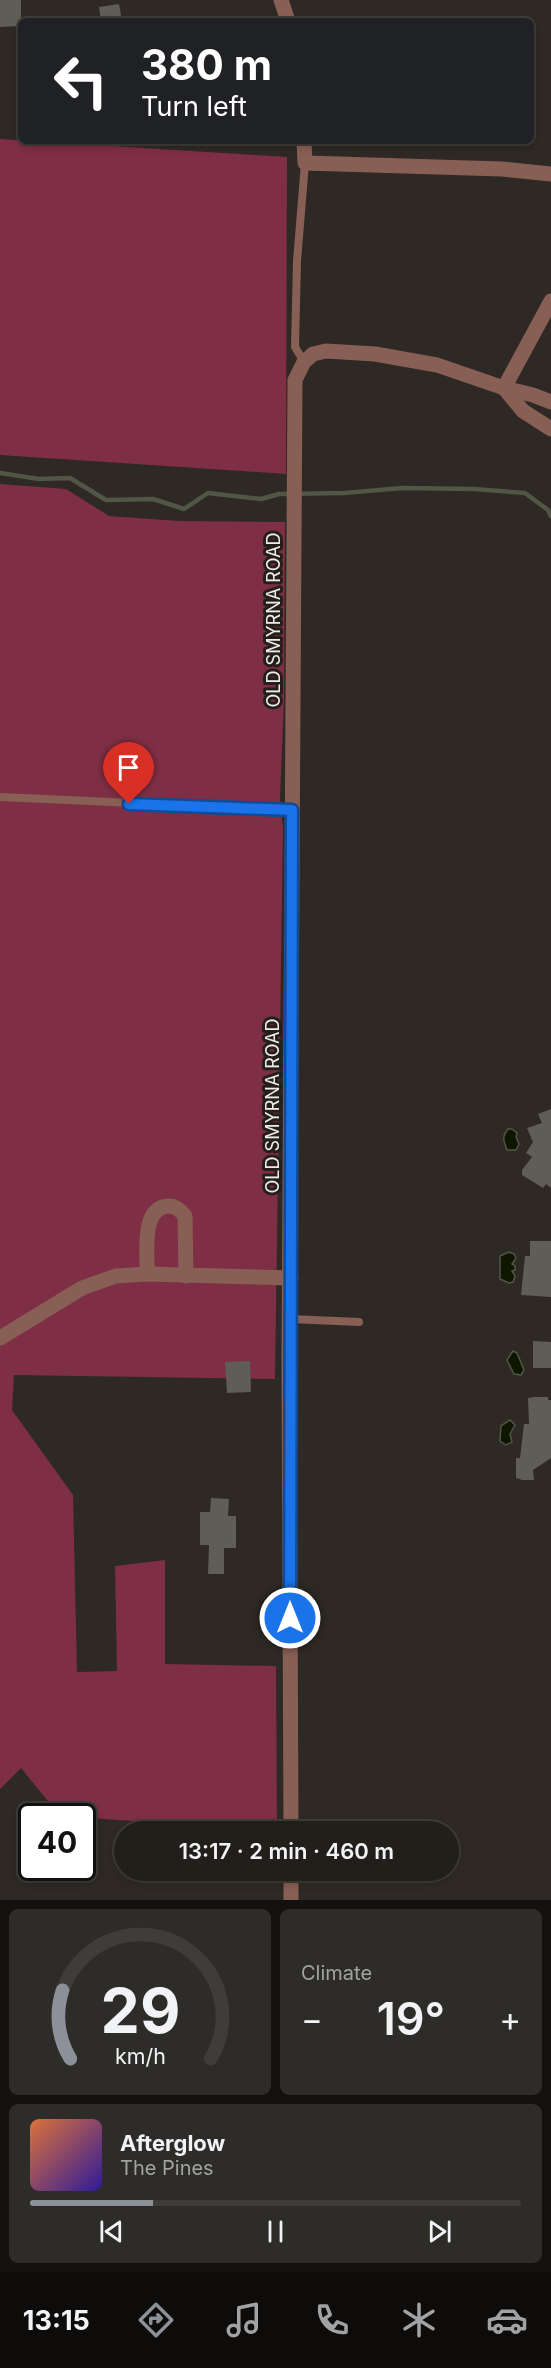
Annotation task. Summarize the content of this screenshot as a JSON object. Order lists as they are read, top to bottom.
{
  "streets": {
    "street": ["OLD SMYRNA ROAD"]
  },
  "page": {
    "turn": ["380 m", "Turn left"],
    "limit": "40",
    "trip": "13:17 · 2 min · 460 m",
    "tile": "Climate",
    "heat": ["−", "19°", "+"],
    "song": ["Afterglow", "The Pines"],
    "tabs": "13:15",
    "gauge": ["29", "km/h"]
  }
}
